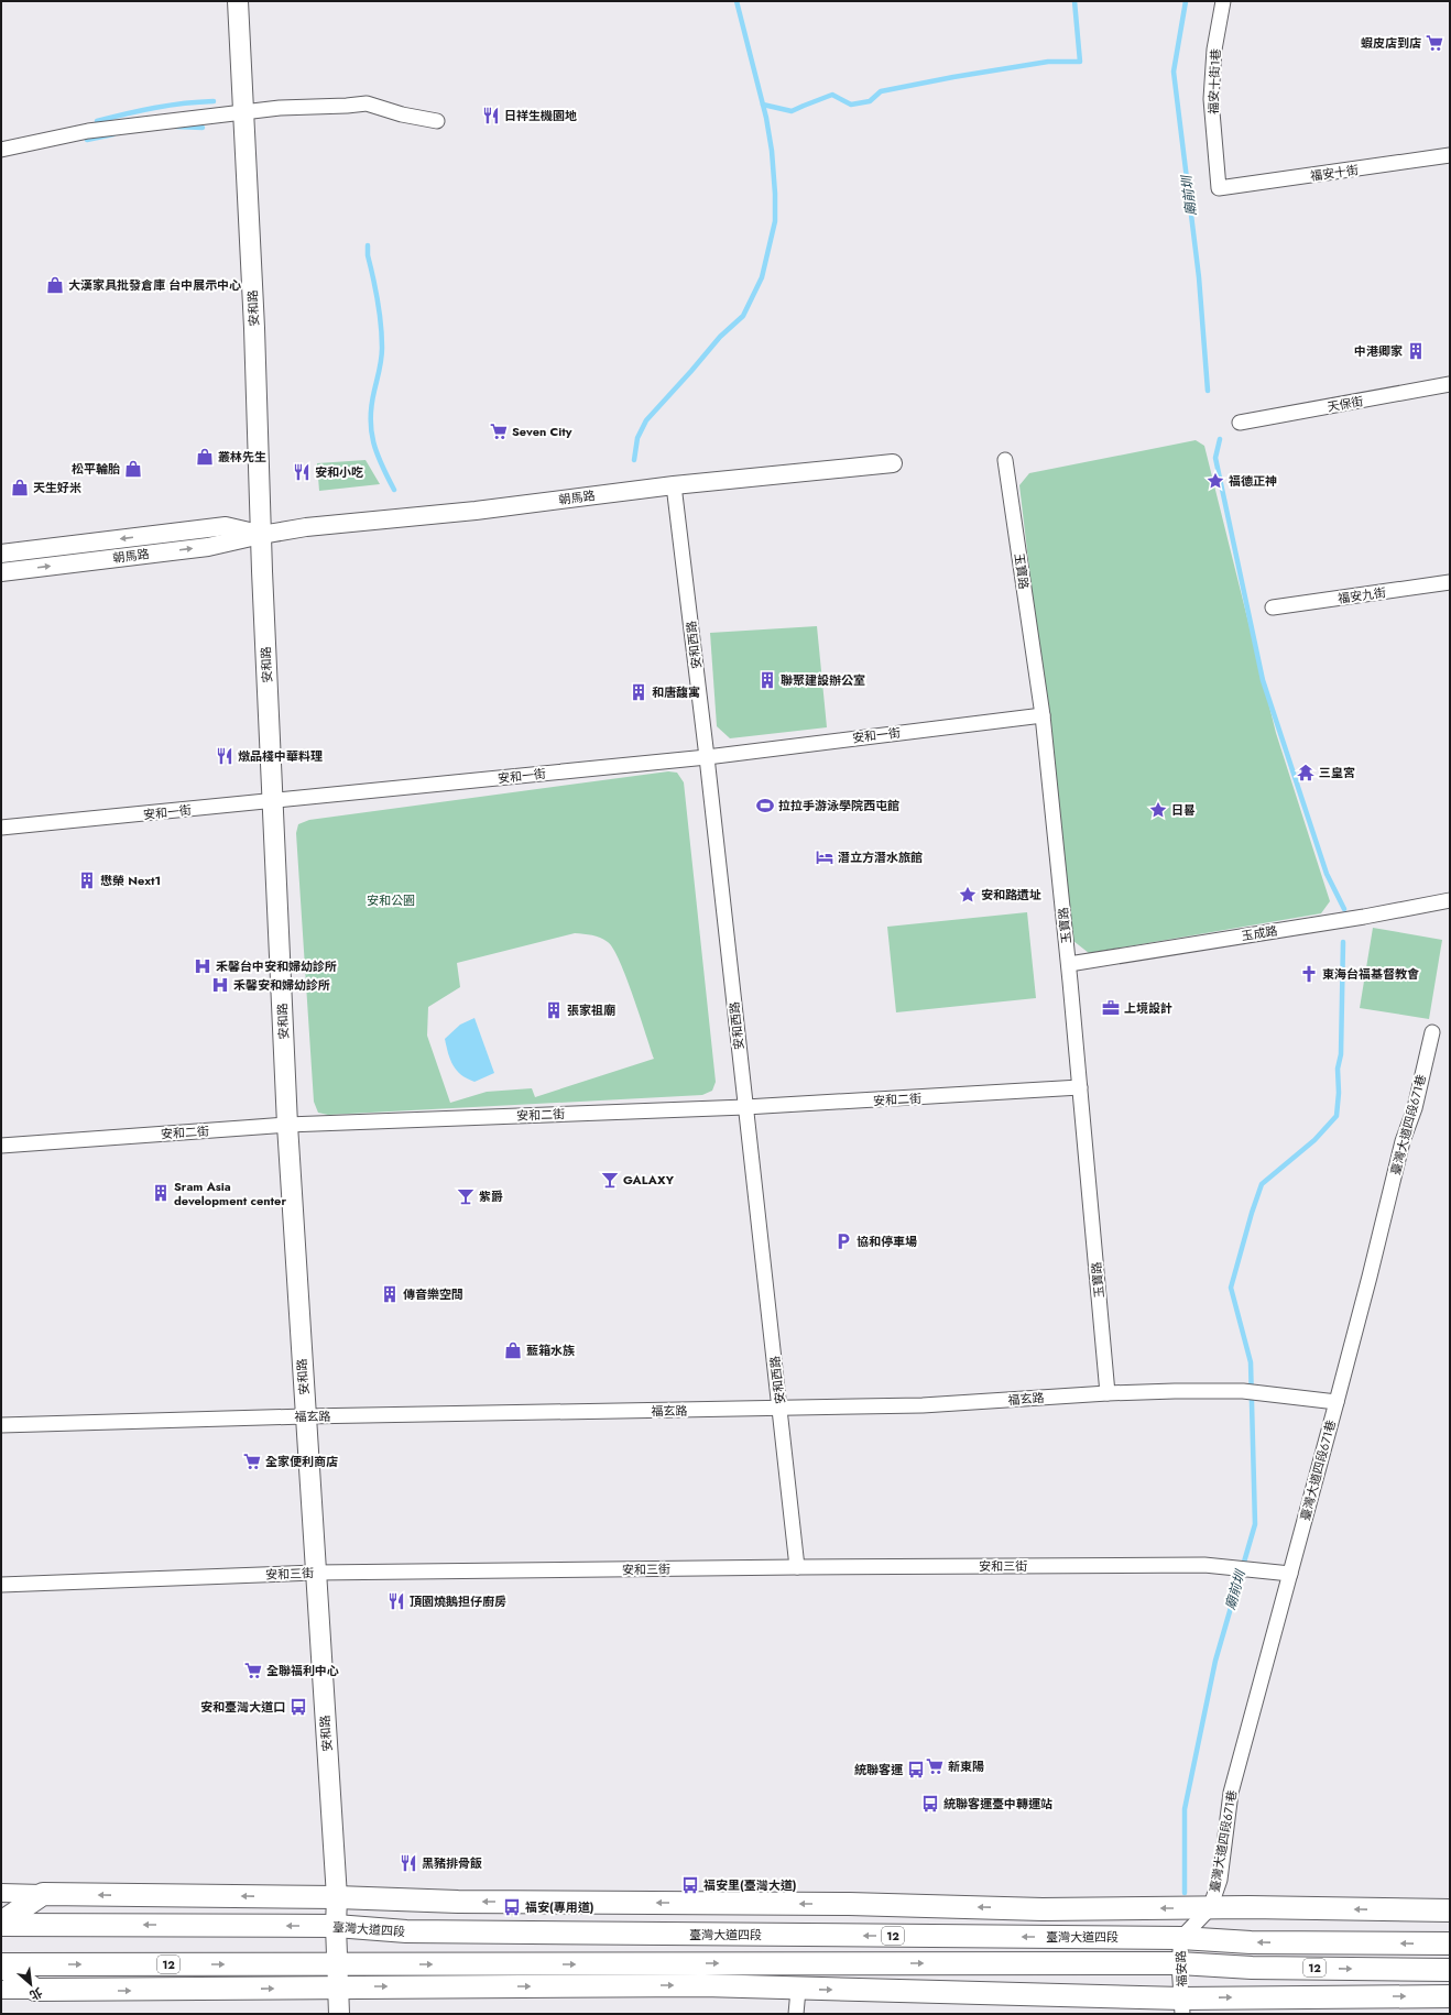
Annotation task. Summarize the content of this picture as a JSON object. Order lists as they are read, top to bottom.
{
  "streets": {
    "main road": ["安和路", "臺灣大道四段", "12"],
    "street": [
      "福安十街1巷",
      "福安十街",
      "天保街",
      "朝馬路",
      "玉寶路",
      "福安九街",
      "安和西路",
      "安和一街",
      "玉成路",
      "安和二街",
      "臺灣大道四段671巷",
      "福玄路",
      "安和三街",
      "福安路"
    ]
  },
  "crossings": [
    ["福安十街1巷", "福安十街"],
    ["安和路", "朝馬路"],
    ["安和路", "安和一街"],
    ["安和路", "安和二街"],
    ["安和路", "福玄路"],
    ["安和路", "安和三街"],
    ["安和路", "臺灣大道四段"],
    ["安和路", "12"],
    ["朝馬路", "安和西路"],
    ["玉寶路", "安和一街"],
    ["玉寶路", "玉成路"],
    ["玉寶路", "安和二街"],
    ["玉寶路", "福玄路"],
    ["安和西路", "安和一街"],
    ["安和西路", "安和二街"],
    ["安和西路", "福玄路"],
    ["安和西路", "安和三街"],
    ["臺灣大道四段671巷", "福玄路"],
    ["臺灣大道四段671巷", "安和三街"],
    ["臺灣大道四段671巷", "福安路"],
    ["臺灣大道四段", "福安路"],
    ["12", "福安路"]
  ],
  "water": ["廟前圳"],
  "parks": ["安和公園"],
  "places": {
    "supermarket": [
      "蝦皮店到店",
      "Seven City",
      "全家便利商店",
      "全聯福利中心",
      "新東陽"
    ],
    "restaurant": [
      "日祥生機園地",
      "安和小吃",
      "燉品棧中華料理",
      "頂園燒鵝担仔廚房",
      "黑豬排骨飯"
    ],
    "shop": [
      "大漢家具批發倉庫 台中展示中心",
      "叢林先生",
      "松平輪胎",
      "天生好米",
      "藍箱水族"
    ],
    "building": [
      "中港卿家",
      "聯聚建設辦公室",
      "和唐馥寓",
      "懋榮 Next1",
      "張家祖廟",
      "Sram Asia development center",
      "傳音樂空間"
    ],
    "place": ["福德正神", "日晷", "安和路遺址"],
    "temple": ["三皇宮"],
    "sports": ["拉拉手游泳學院西屯館"],
    "hotel": ["潛立方潛水旅館"],
    "hospital": ["禾馨台中安和婦幼診所", "禾馨安和婦幼診所"],
    "church": ["東海台福基督教會"],
    "office": ["上境設計"],
    "bar": ["GALAXY", "紫爵"],
    "parking": ["協和停車場"],
    "bus stop": [
      "安和臺灣大道口",
      "統聯客運",
      "統聯客運臺中轉運站",
      "福安里(臺灣大道)",
      "福安(專用道)"
    ]
  },
  "north": "bottom right"
}
